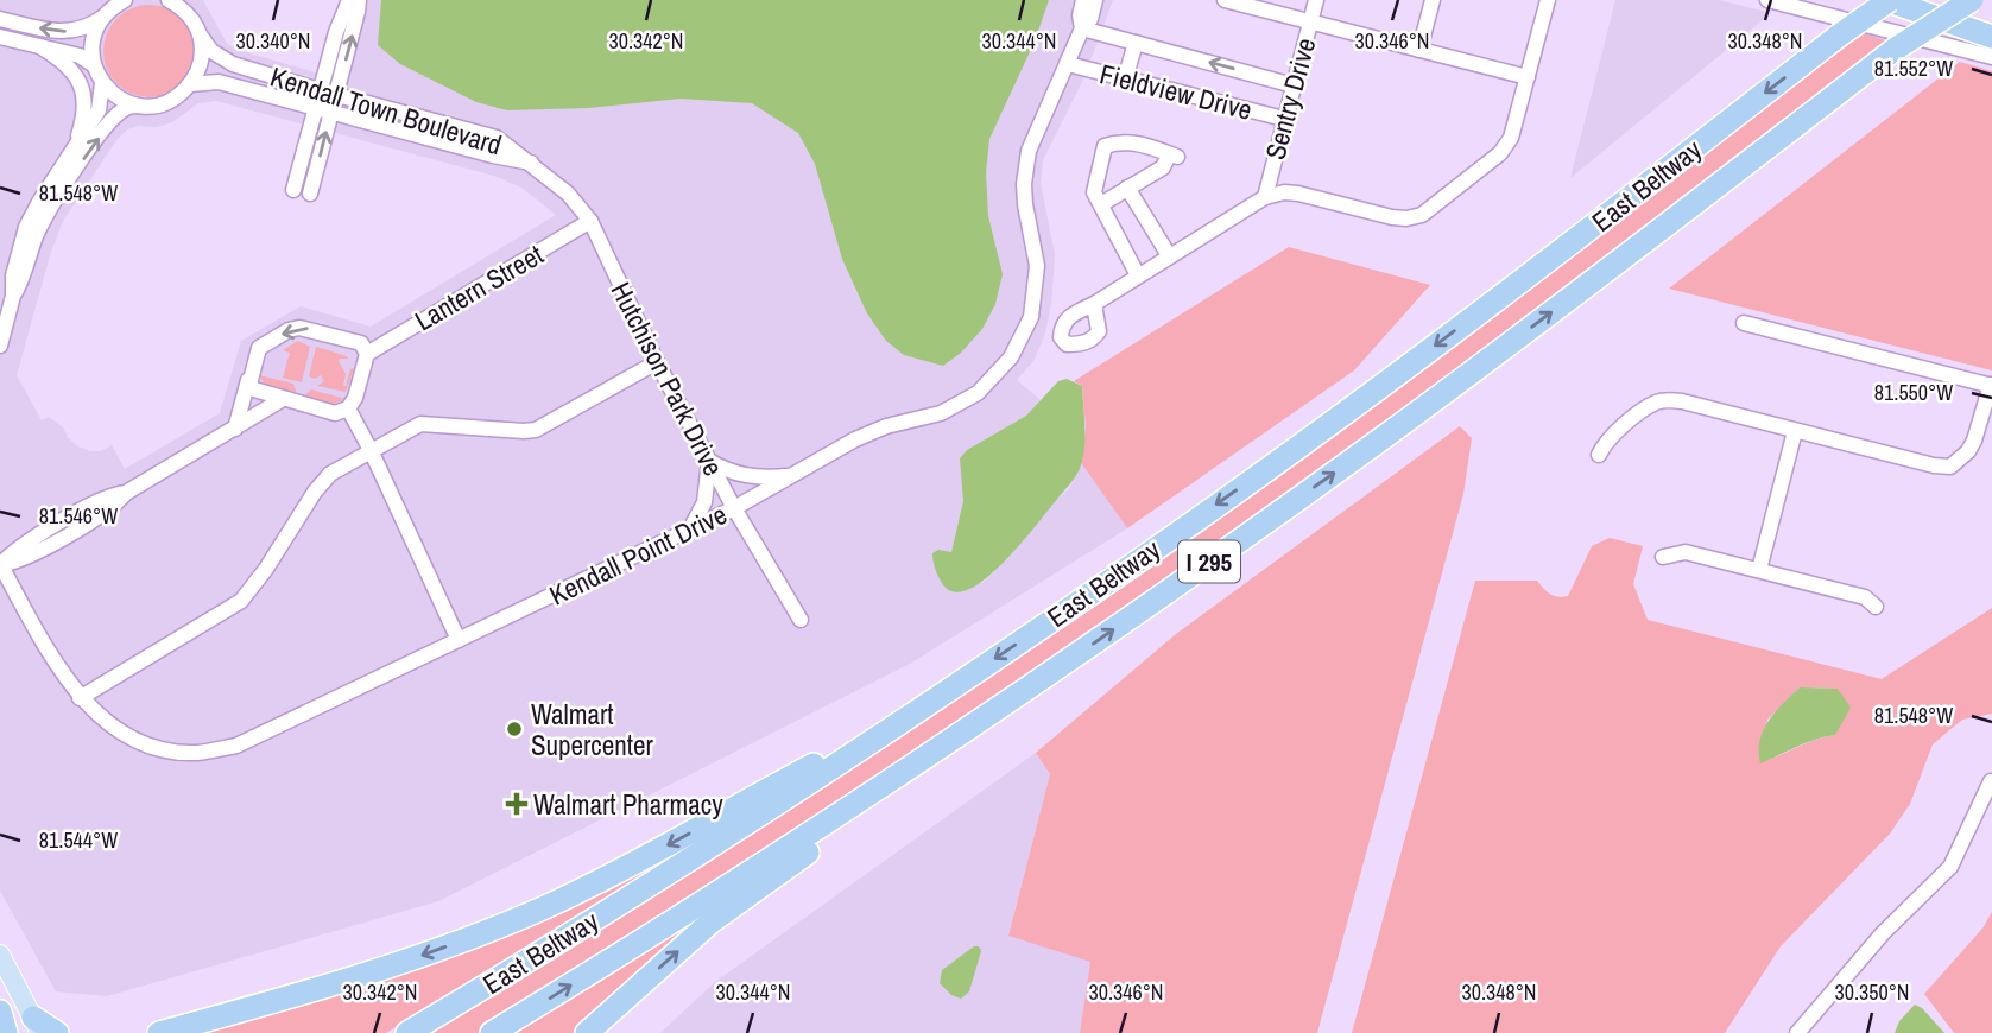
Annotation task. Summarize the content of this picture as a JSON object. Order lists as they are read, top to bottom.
{
  "streets": {
    "highway": ["East Beltway", "I 295"],
    "street": [
      "Fieldview Drive",
      "Sentry Drive",
      "Kendall Town Boulevard",
      "Lantern Street",
      "Hutchison Park Drive",
      "Kendall Point Drive"
    ]
  },
  "crossings": [
    ["Fieldview Drive", "Sentry Drive"],
    ["Fieldview Drive", "Kendall Point Drive"],
    ["Kendall Town Boulevard", "Lantern Street"],
    ["Kendall Town Boulevard", "Hutchison Park Drive"],
    ["Lantern Street", "Hutchison Park Drive"],
    ["Hutchison Park Drive", "Kendall Point Drive"]
  ],
  "places": {
    "other": ["Walmart Supercenter"],
    "health": ["Walmart Pharmacy"]
  },
  "coordinates": [
    "30.340°N",
    "30.342°N",
    "30.344°N",
    "30.346°N",
    "30.348°N",
    "81.552°W",
    "81.548°W",
    "81.550°W",
    "81.546°W",
    "81.544°W",
    "30.350°N"
  ]
}
